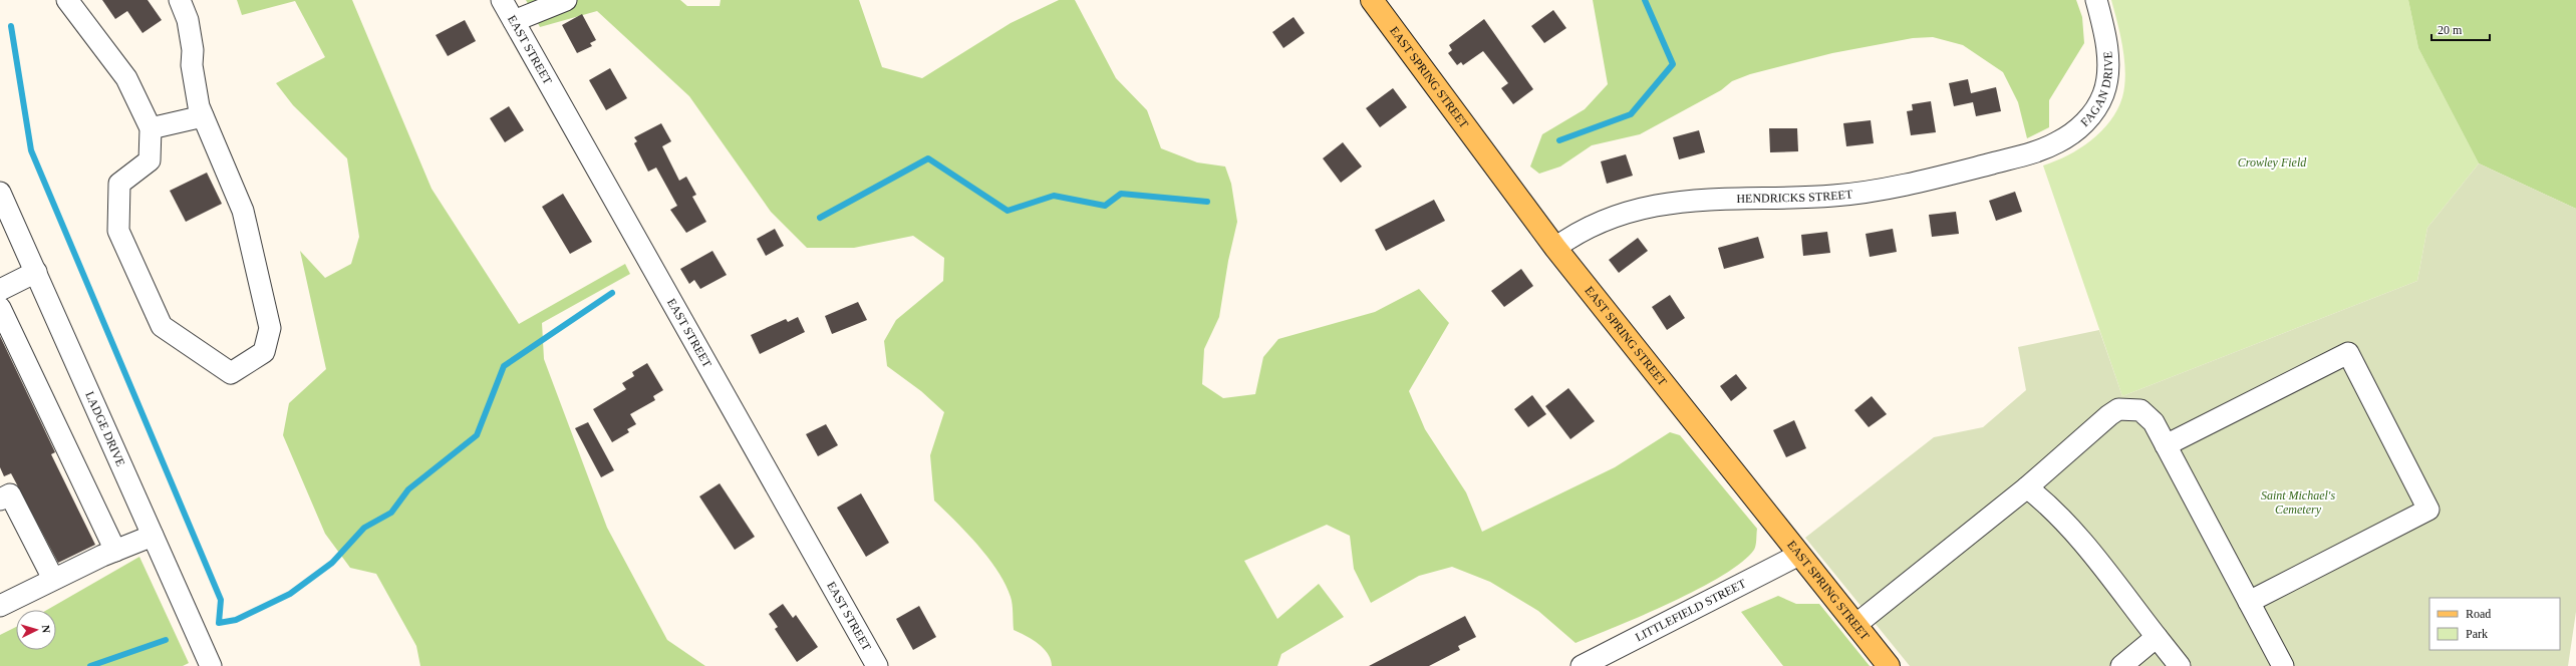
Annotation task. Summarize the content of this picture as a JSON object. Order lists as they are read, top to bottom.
{
  "streets": {
    "main road": ["EAST SPRING STREET"],
    "street": [
      "EAST STREET",
      "FAGAN DRIVE",
      "HENDRICKS STREET",
      "LADGE DRIVE",
      "LITTLEFIELD STREET"
    ]
  },
  "crossings": [
    ["EAST SPRING STREET", "HENDRICKS STREET"],
    ["EAST SPRING STREET", "LITTLEFIELD STREET"],
    ["FAGAN DRIVE", "HENDRICKS STREET"]
  ],
  "parks": ["Crowley Field", "Saint Michael's Cemetery"],
  "legend": ["Road", "Park"],
  "scale_bar": "20 m",
  "north": "right"
}
